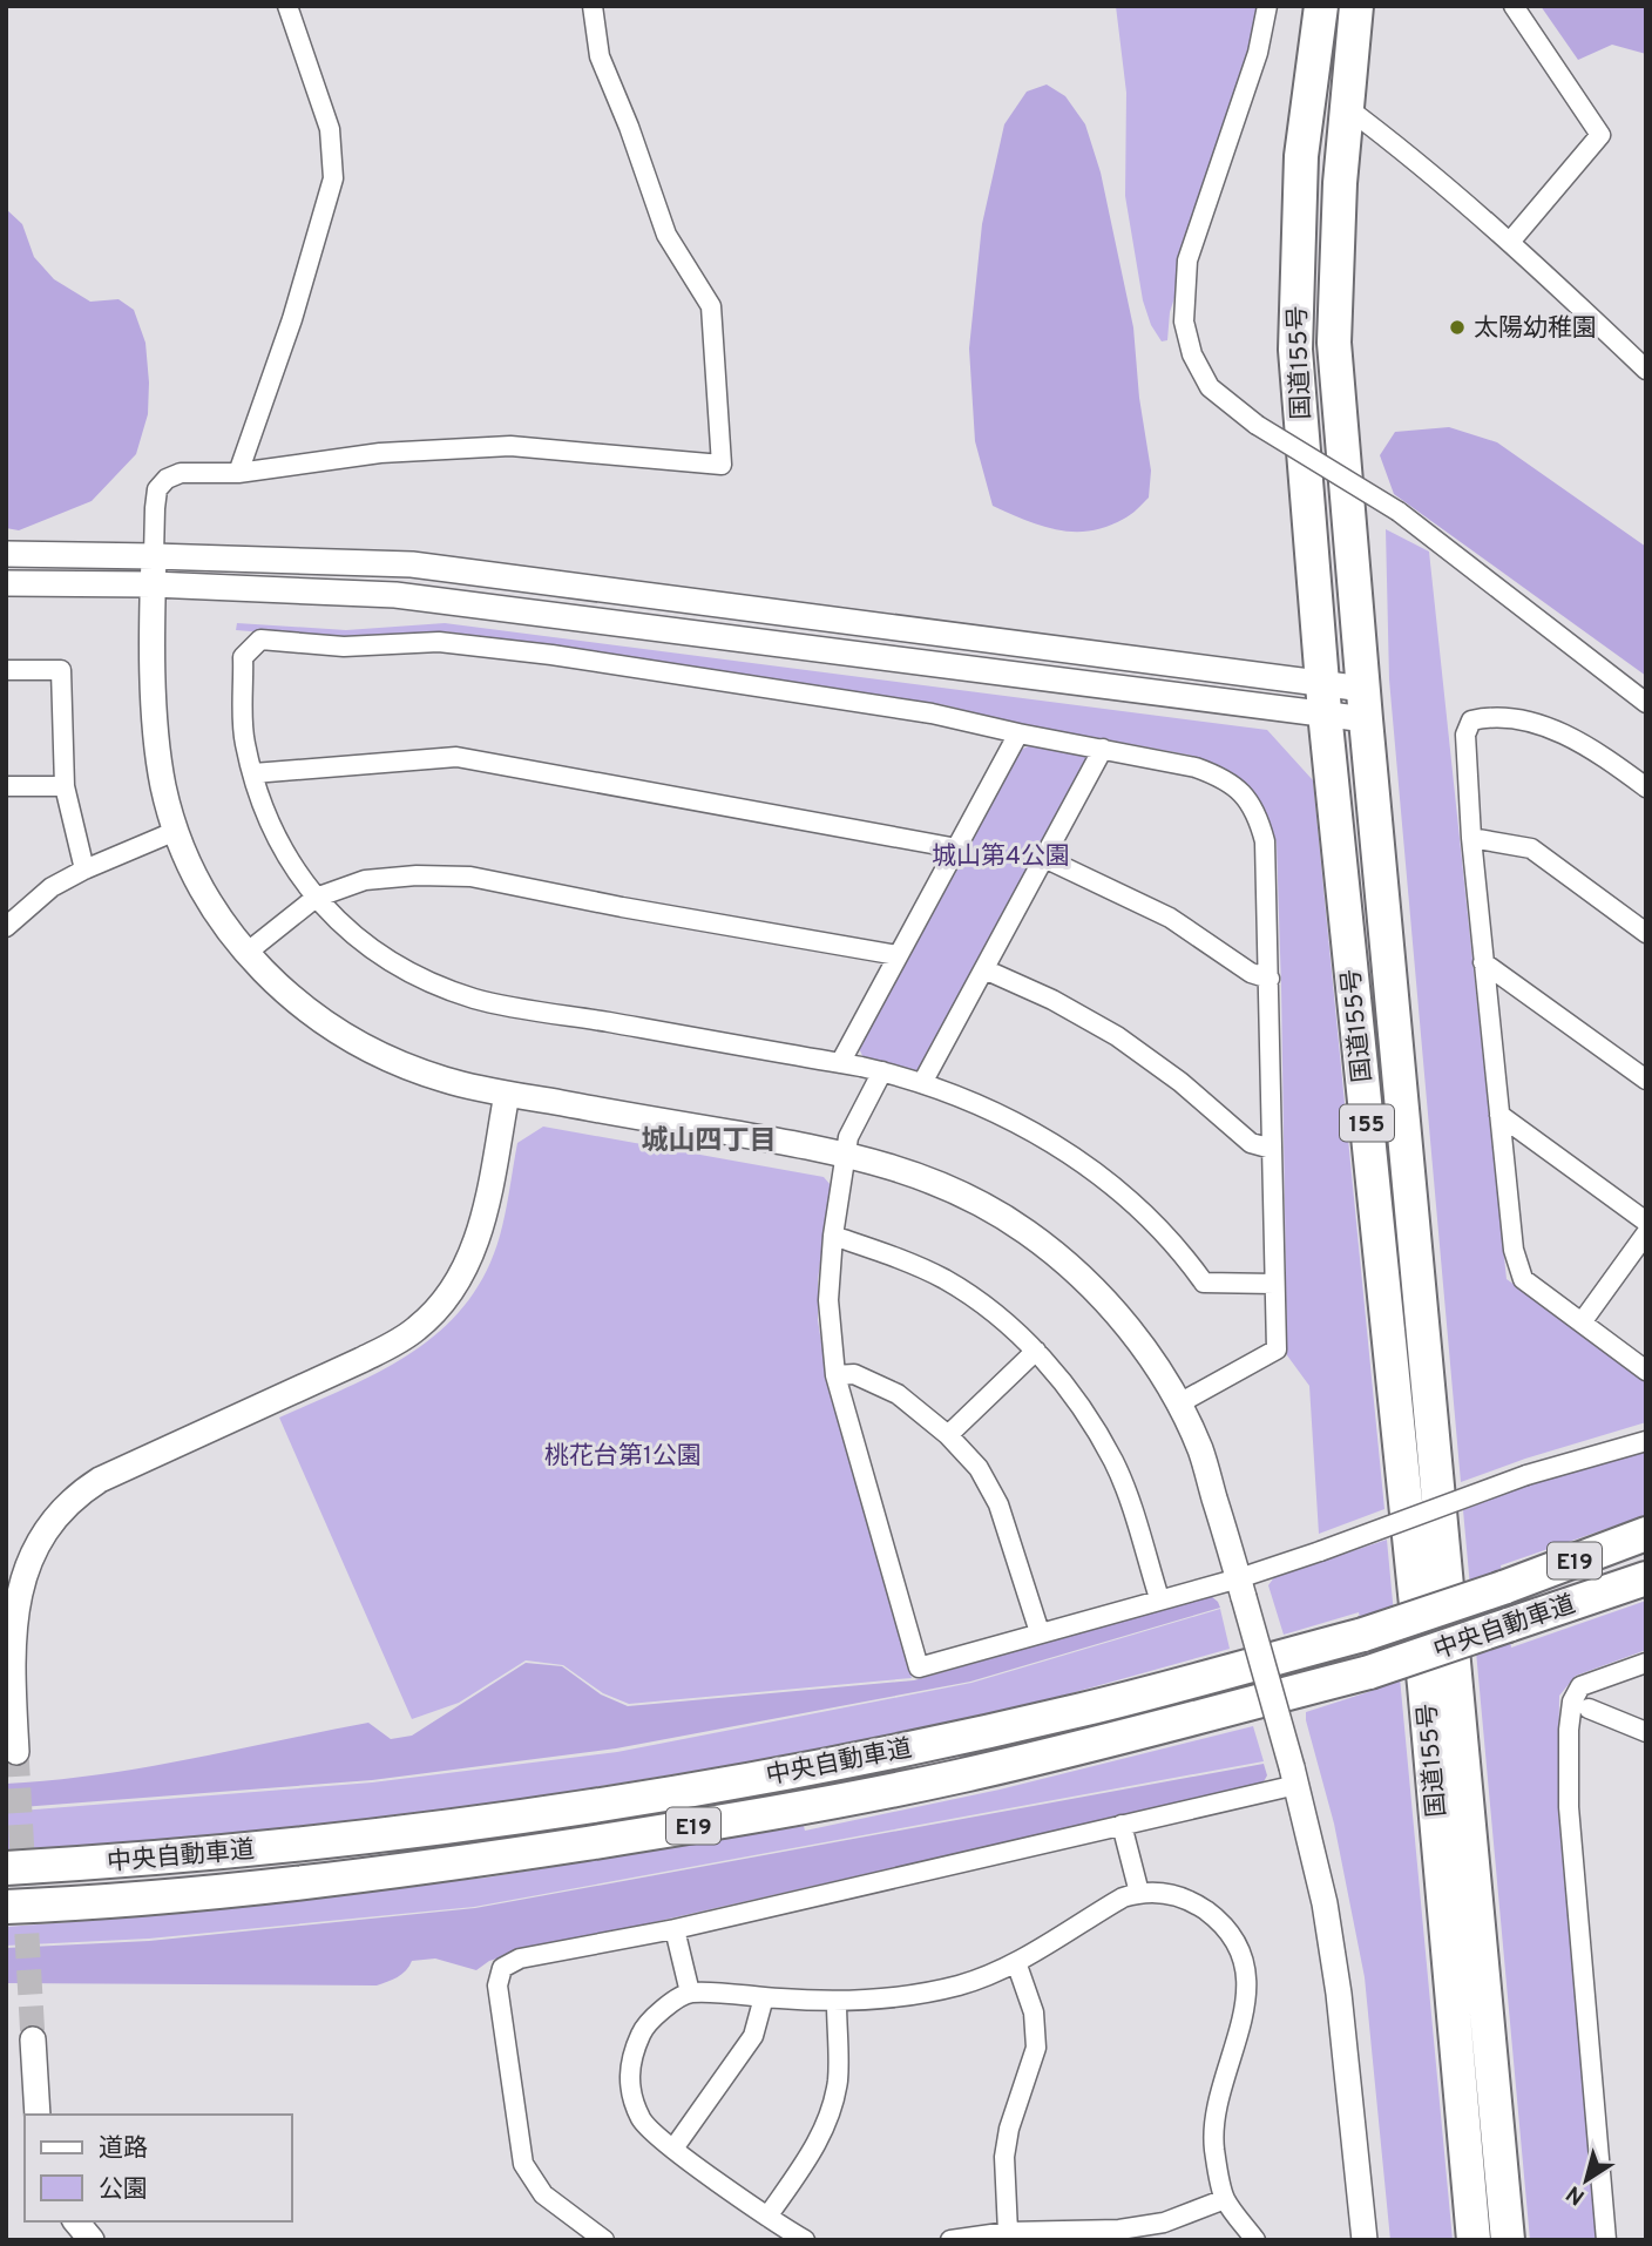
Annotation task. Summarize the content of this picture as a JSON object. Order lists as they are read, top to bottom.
{
  "streets": {
    "highway": [
      "国道155号",
      "155",
      "E19",
      "中央自動車道"
    ]
  },
  "districts": ["城山四丁目"],
  "parks": ["城山第4公園", "桃花台第1公園"],
  "places": ["太陽幼稚園"],
  "legend": ["道路", "公園"],
  "north": "bottom left"
}
